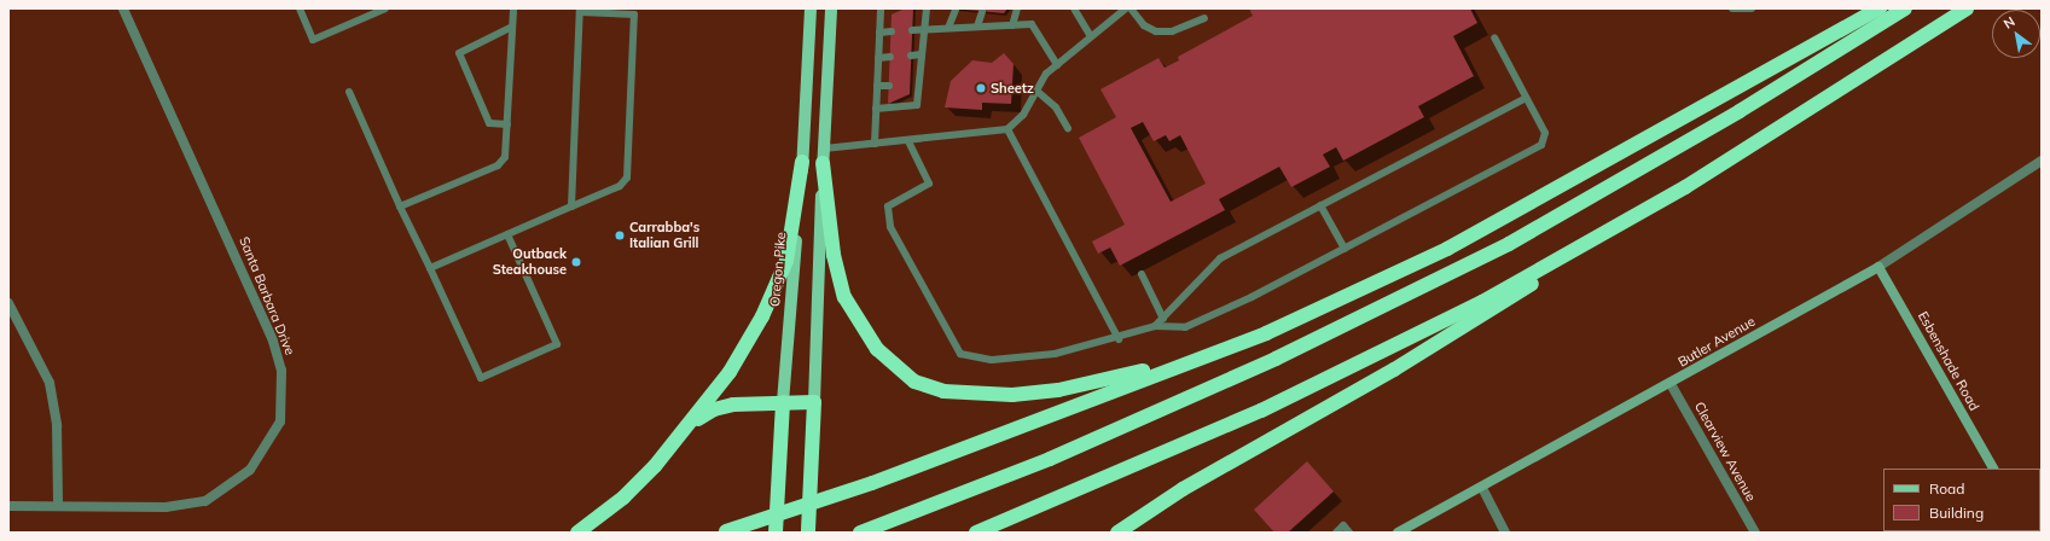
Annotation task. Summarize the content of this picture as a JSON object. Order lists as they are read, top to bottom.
{
  "streets": {
    "highway": ["Oregon Pike"],
    "street": [
      "Santa Barbara Drive",
      "Butler Avenue",
      "Esbenshade Road",
      "Clearview Avenue"
    ]
  },
  "crossings": [
    ["Butler Avenue", "Esbenshade Road"],
    ["Butler Avenue", "Clearview Avenue"]
  ],
  "places": ["Sheetz", "Carrabba's Italian Grill", "Outback Steakhouse"],
  "legend": ["Road", "Building"],
  "north": "top left"
}
